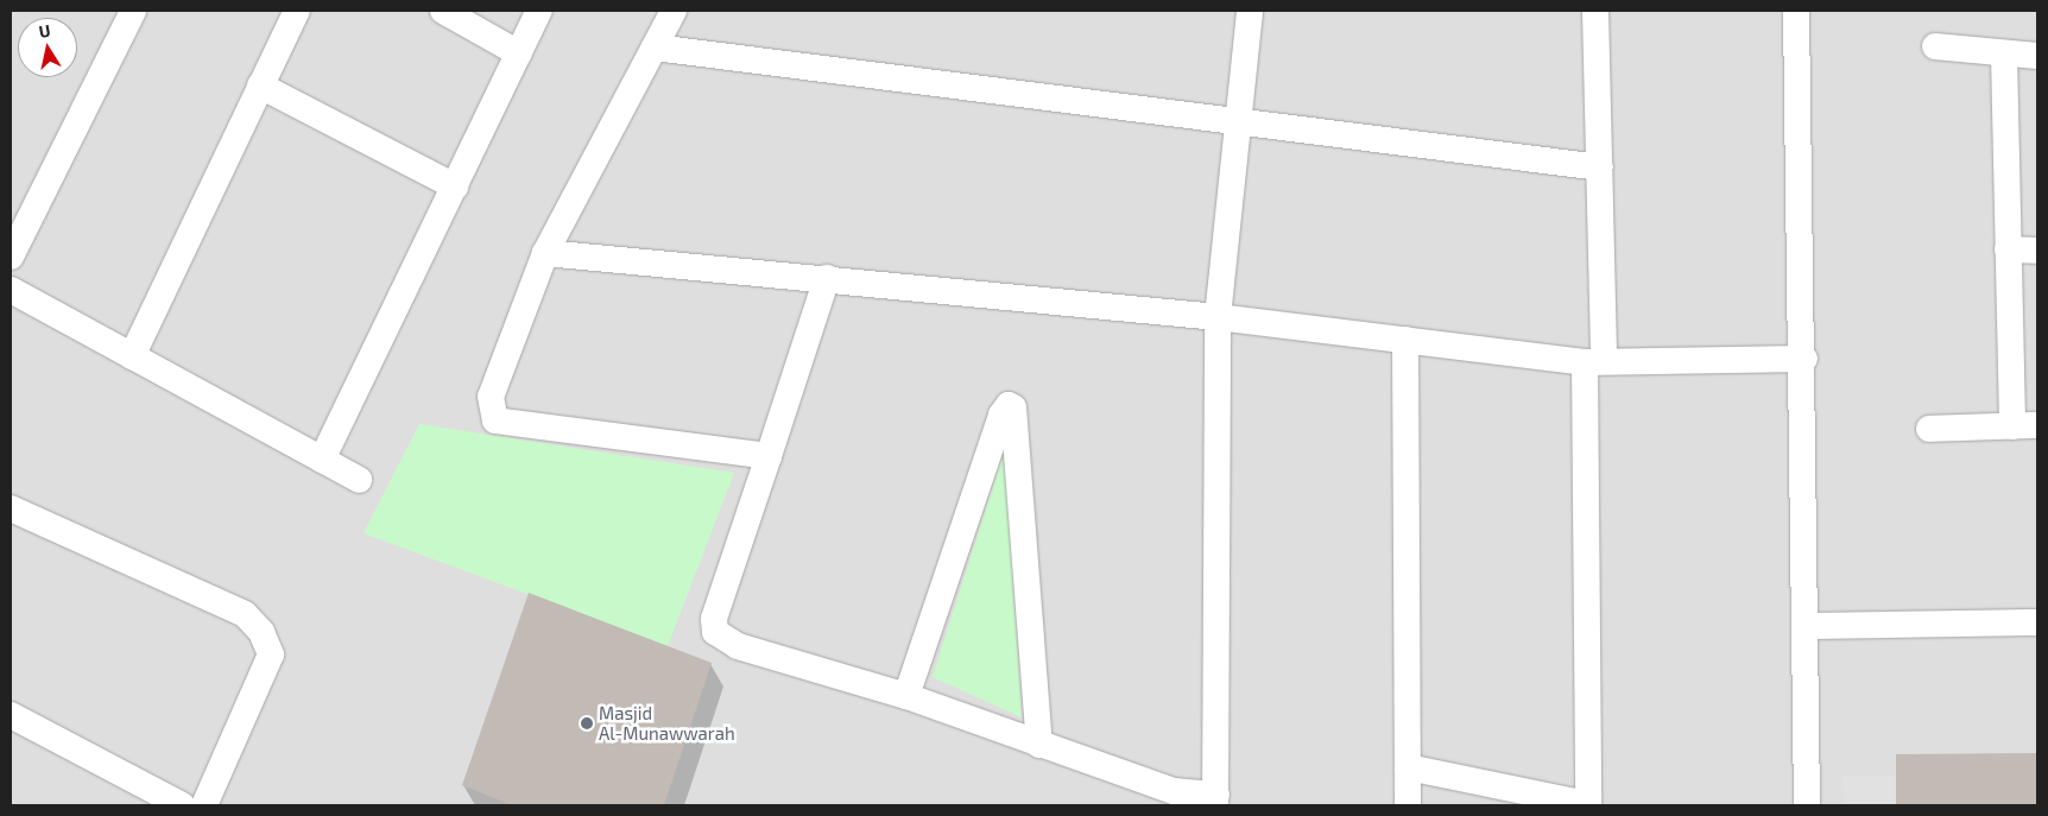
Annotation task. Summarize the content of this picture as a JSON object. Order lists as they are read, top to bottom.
{
  "places": ["Masjid Al-Munawwarah"],
  "north": "top"
}
